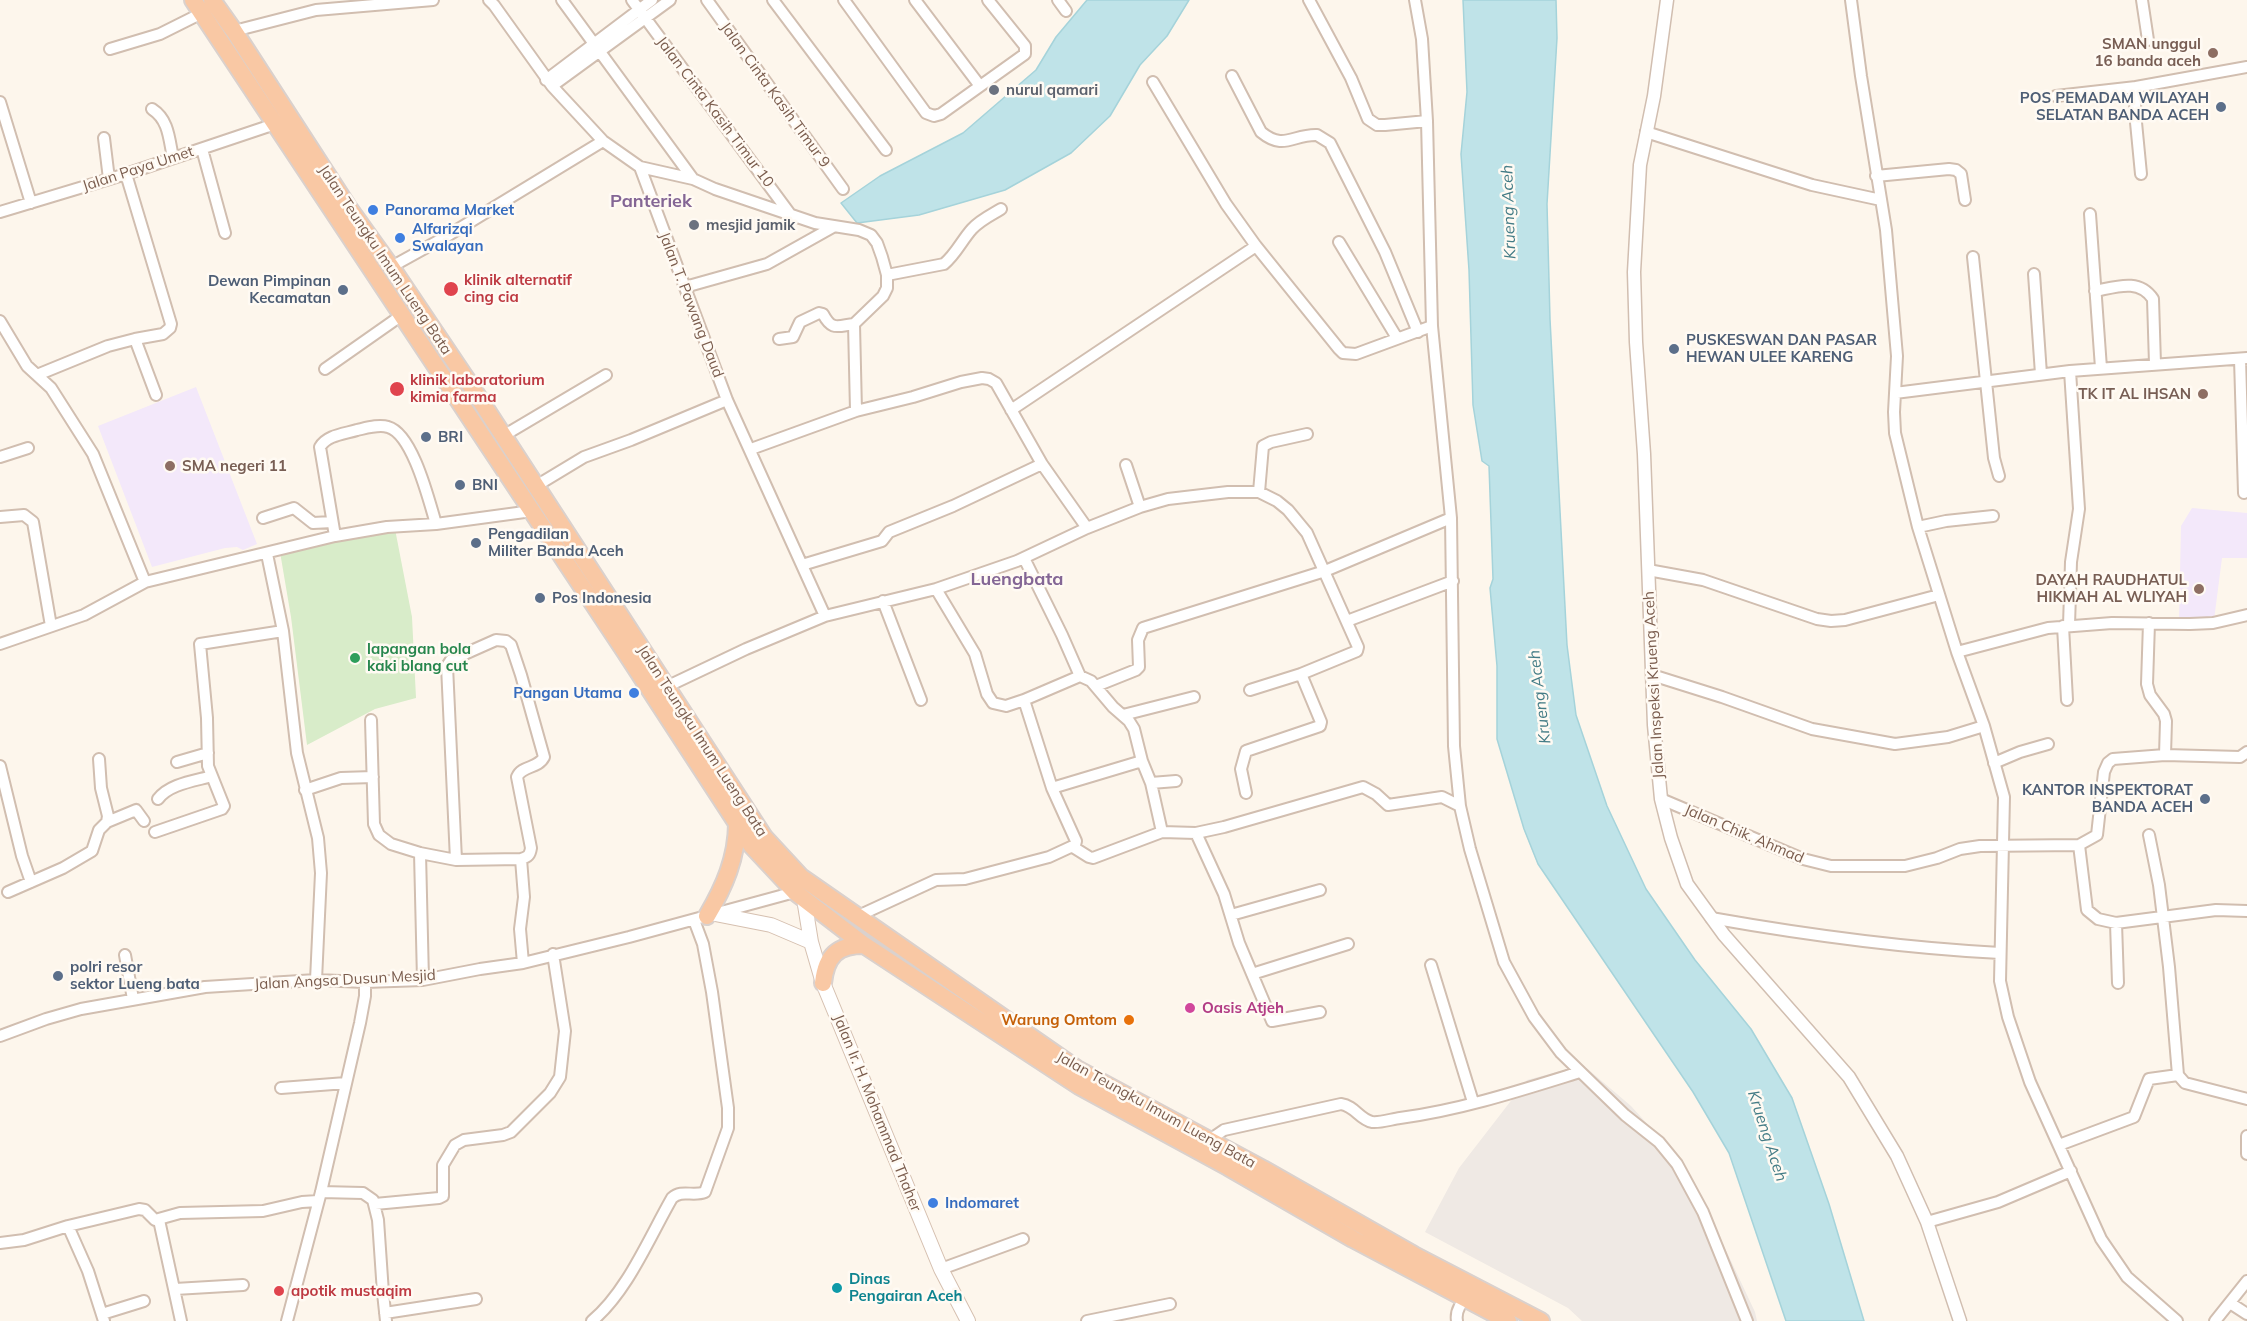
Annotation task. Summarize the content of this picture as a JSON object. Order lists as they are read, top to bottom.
{
  "streets": {
    "highway": ["Jalan Teungku Imum Lueng Bata"],
    "main road": ["Jalan Ir. H. Mohammad Thaher"],
    "street": [
      "Jalan Cinta Kasih Timur 9",
      "Jalan Cinta Kasih Timur 10",
      "Jalan Paya Umet",
      "Jalan T. Pawang Daud",
      "Jalan Inspeksi Krueng Aceh",
      "Jalan Chik. Ahmad",
      "Jalan Angsa Dusun Mesjid"
    ]
  },
  "crossings": [
    ["Jalan Paya Umet", "Jalan Teungku Imum Lueng Bata"],
    ["Jalan Teungku Imum Lueng Bata", "Jalan Angsa Dusun Mesjid"],
    ["Jalan Teungku Imum Lueng Bata", "Jalan Ir. H. Mohammad Thaher"],
    ["Jalan Inspeksi Krueng Aceh", "Jalan Chik. Ahmad"],
    ["Jalan Angsa Dusun Mesjid", "Jalan Ir. H. Mohammad Thaher"]
  ],
  "districts": ["Panteriek", "Luengbata"],
  "water": ["Krueng Aceh"],
  "places": [
    "SMAN unggul 16 banda aceh",
    "nurul qamari",
    "POS PEMADAM WILAYAH SELATAN BANDA ACEH",
    "Panorama Market",
    "mesjid jamik",
    "Alfarizqi Swalayan",
    "klinik alternatif cing cia",
    "Dewan Pimpinan Kecamatan",
    "PUSKESWAN DAN PASAR HEWAN ULEE KARENG",
    "klinik laboratorium kimia farma",
    "TK IT AL IHSAN",
    "BRI",
    "SMA negeri 11",
    "BNI",
    "Pengadilan Militer Banda Aceh",
    "DAYAH RAUDHATUL HIKMAH AL WLIYAH",
    "Pos Indonesia",
    "lapangan bola kaki blang cut",
    "Pangan Utama",
    "KANTOR INSPEKTORAT BANDA ACEH",
    "polri resor sektor Lueng bata",
    "Oasis Atjeh",
    "Warung Omtom",
    "Indomaret",
    "Dinas Pengairan Aceh",
    "apotik mustaqim"
  ]
}
